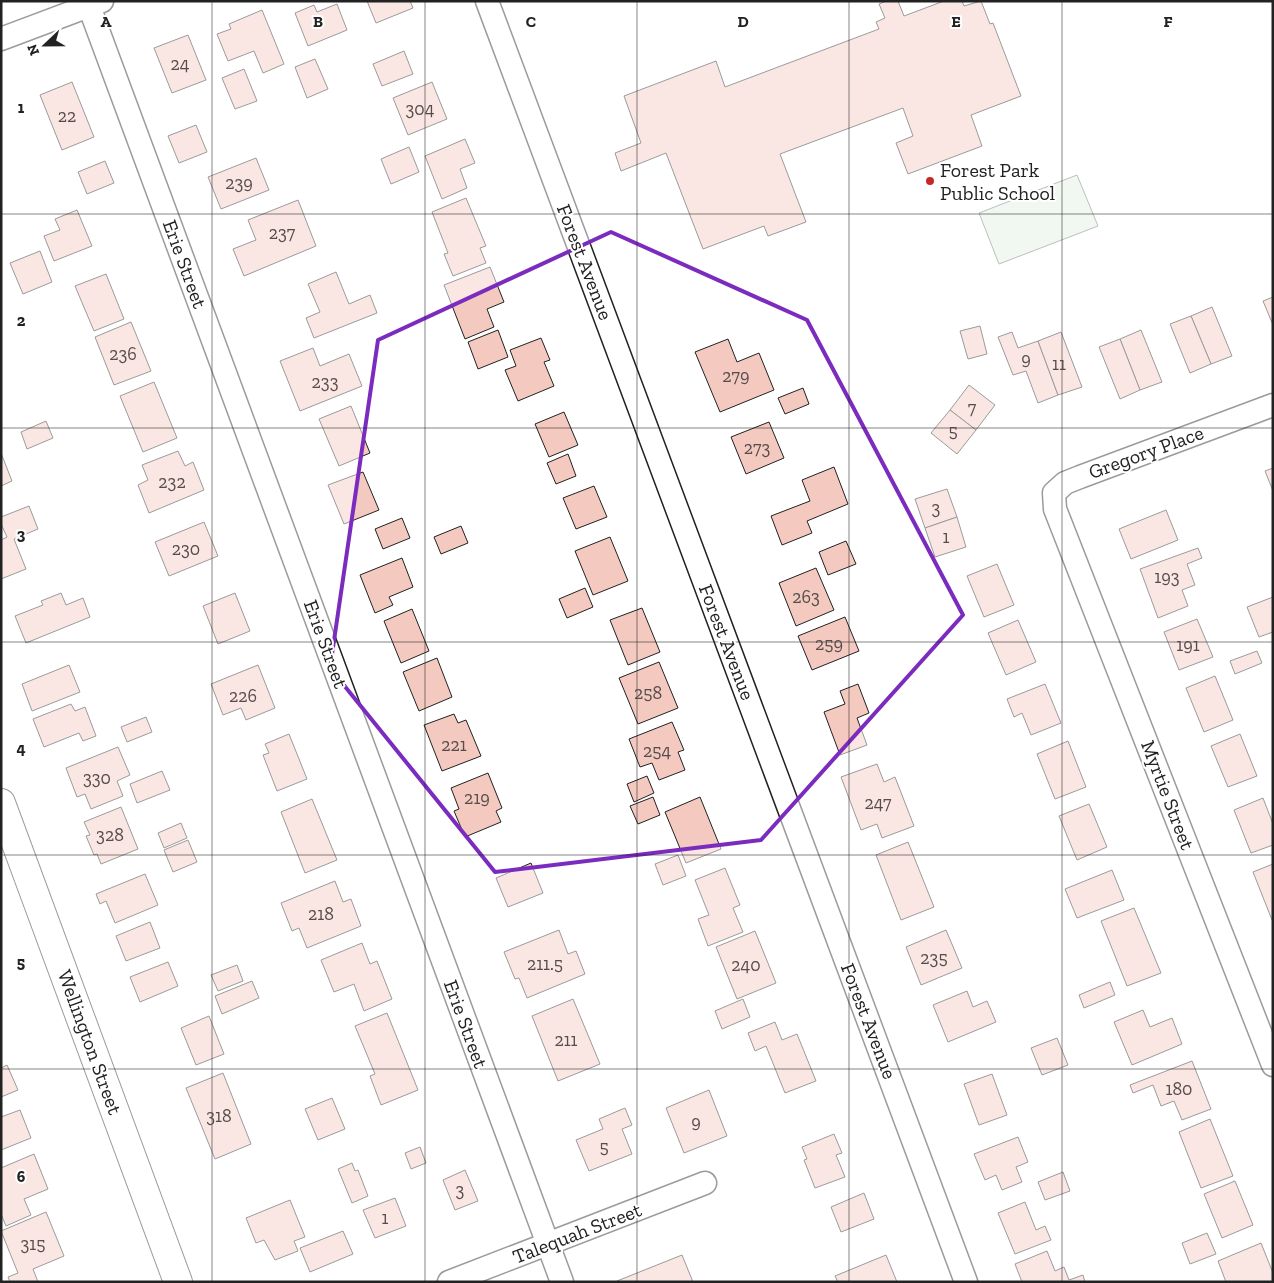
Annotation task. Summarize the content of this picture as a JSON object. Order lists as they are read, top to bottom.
{
  "streets": {
    "street": [
      "Forest Avenue",
      "Erie Street",
      "Gregory Place",
      "Myrtie Street",
      "Wellington Street",
      "Talequah Street"
    ]
  },
  "crossings": [
    ["Erie Street", "Talequah Street"],
    ["Gregory Place", "Myrtie Street"]
  ],
  "places": ["Forest Park Public School"],
  "house_numbers": [
    "24",
    "304",
    "22",
    "239",
    "237",
    "236",
    "9",
    "11",
    "279",
    "233",
    "7",
    "5",
    "273",
    "232",
    "3",
    "1",
    "230",
    "193",
    "263",
    "259",
    "191",
    "258",
    "226",
    "221",
    "254",
    "330",
    "219",
    "247",
    "328",
    "218",
    "235",
    "211.5",
    "240",
    "211",
    "180",
    "318",
    "9",
    "5",
    "3",
    "1",
    "315"
  ],
  "north": "left",
  "grid": {
    "columns": [
      "A",
      "B",
      "C",
      "D",
      "E",
      "F"
    ],
    "rows": [
      "1",
      "2",
      "3",
      "4",
      "5",
      "6"
    ]
  }
}
